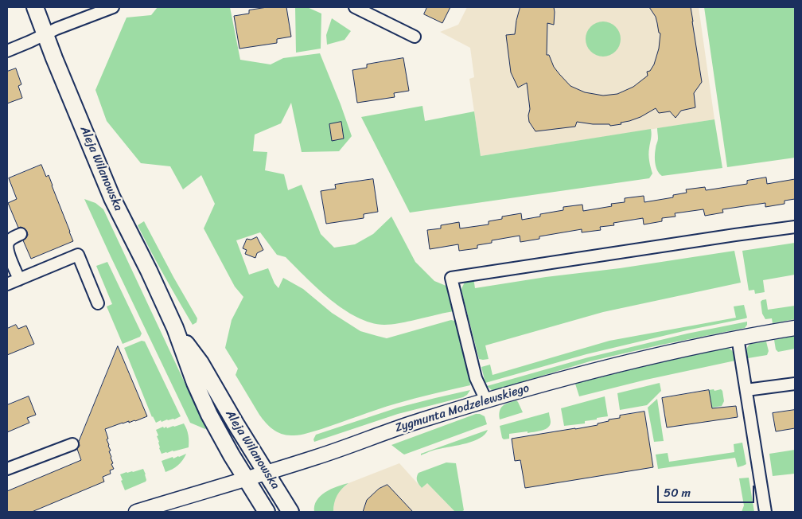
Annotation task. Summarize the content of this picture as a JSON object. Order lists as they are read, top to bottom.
{
  "streets": {
    "main road": ["Aleja Wilanowska"],
    "street": ["Zygmunta Modzelewskiego"]
  },
  "crossings": [
    ["Aleja Wilanowska", "Zygmunta Modzelewskiego"]
  ],
  "scale_bar": "50 m"
}
